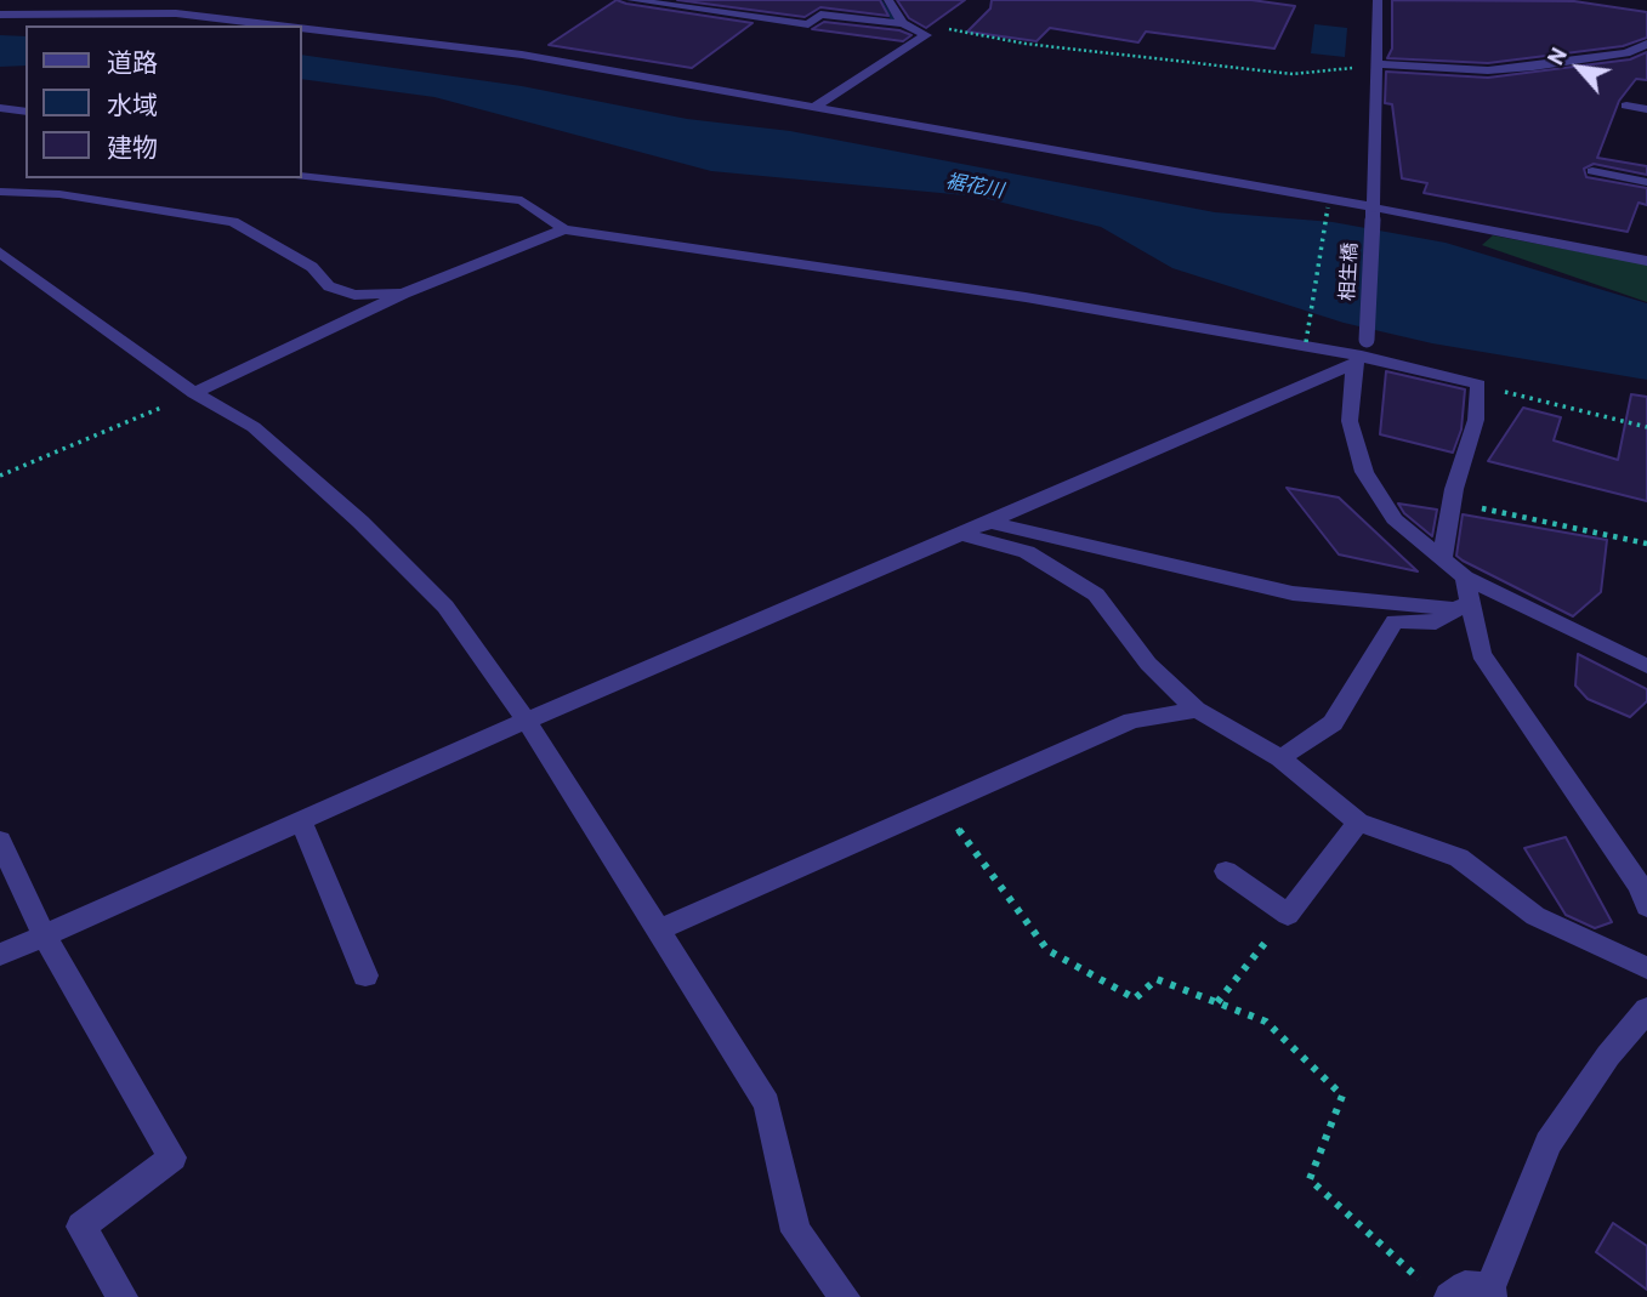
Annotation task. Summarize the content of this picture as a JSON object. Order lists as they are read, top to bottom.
{
  "streets": {
    "street": ["相生橋"]
  },
  "water": ["裾花川"],
  "legend": ["道路", "水域", "建物"],
  "north": "top left"
}
